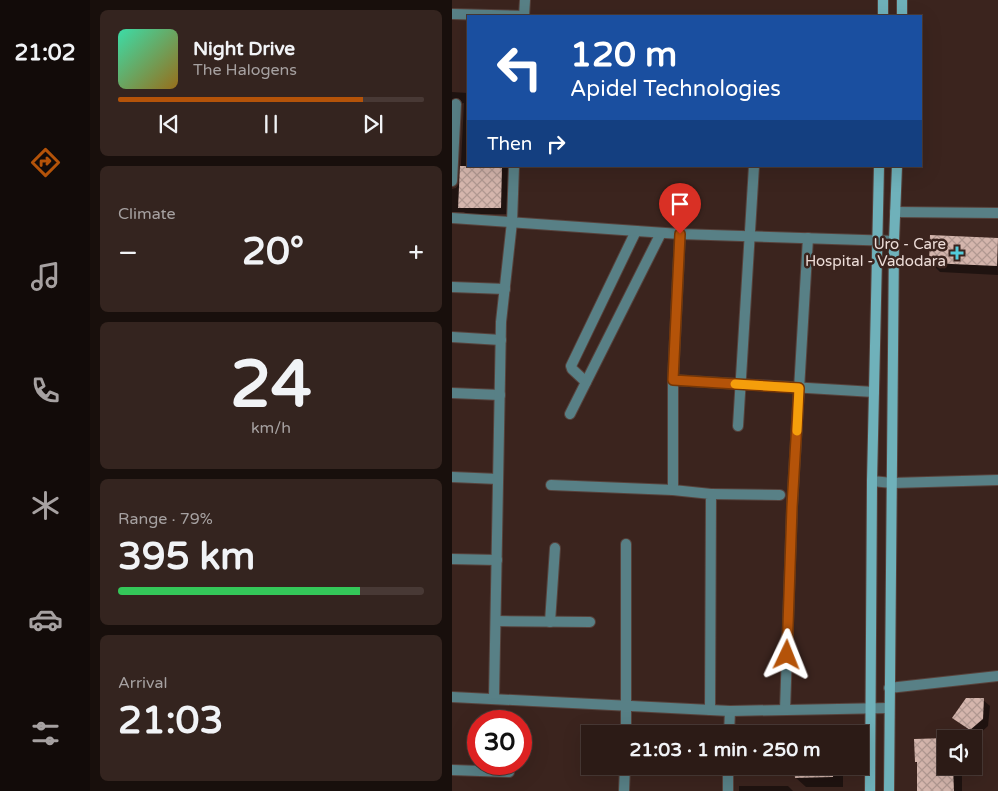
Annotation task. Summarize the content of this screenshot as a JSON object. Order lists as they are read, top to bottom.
{
  "places": {
    "health": ["Uro - Care Hospital - Vadodara"]
  },
  "page": {
    "tabs": "21:02",
    "turn": ["120 m", "Apidel Technologies"],
    "song": ["Night Drive", "The Halogens"],
    "then": "Then",
    "tile": [
      "Climate",
      ["24", "km/h"],
      ["Range · 79%", "395 km"],
      ["Arrival", "21:03"]
    ],
    "heat": ["−", "20°", "+"],
    "limit": "30",
    "trip": "21:03 · 1 min · 250 m"
  }
}
